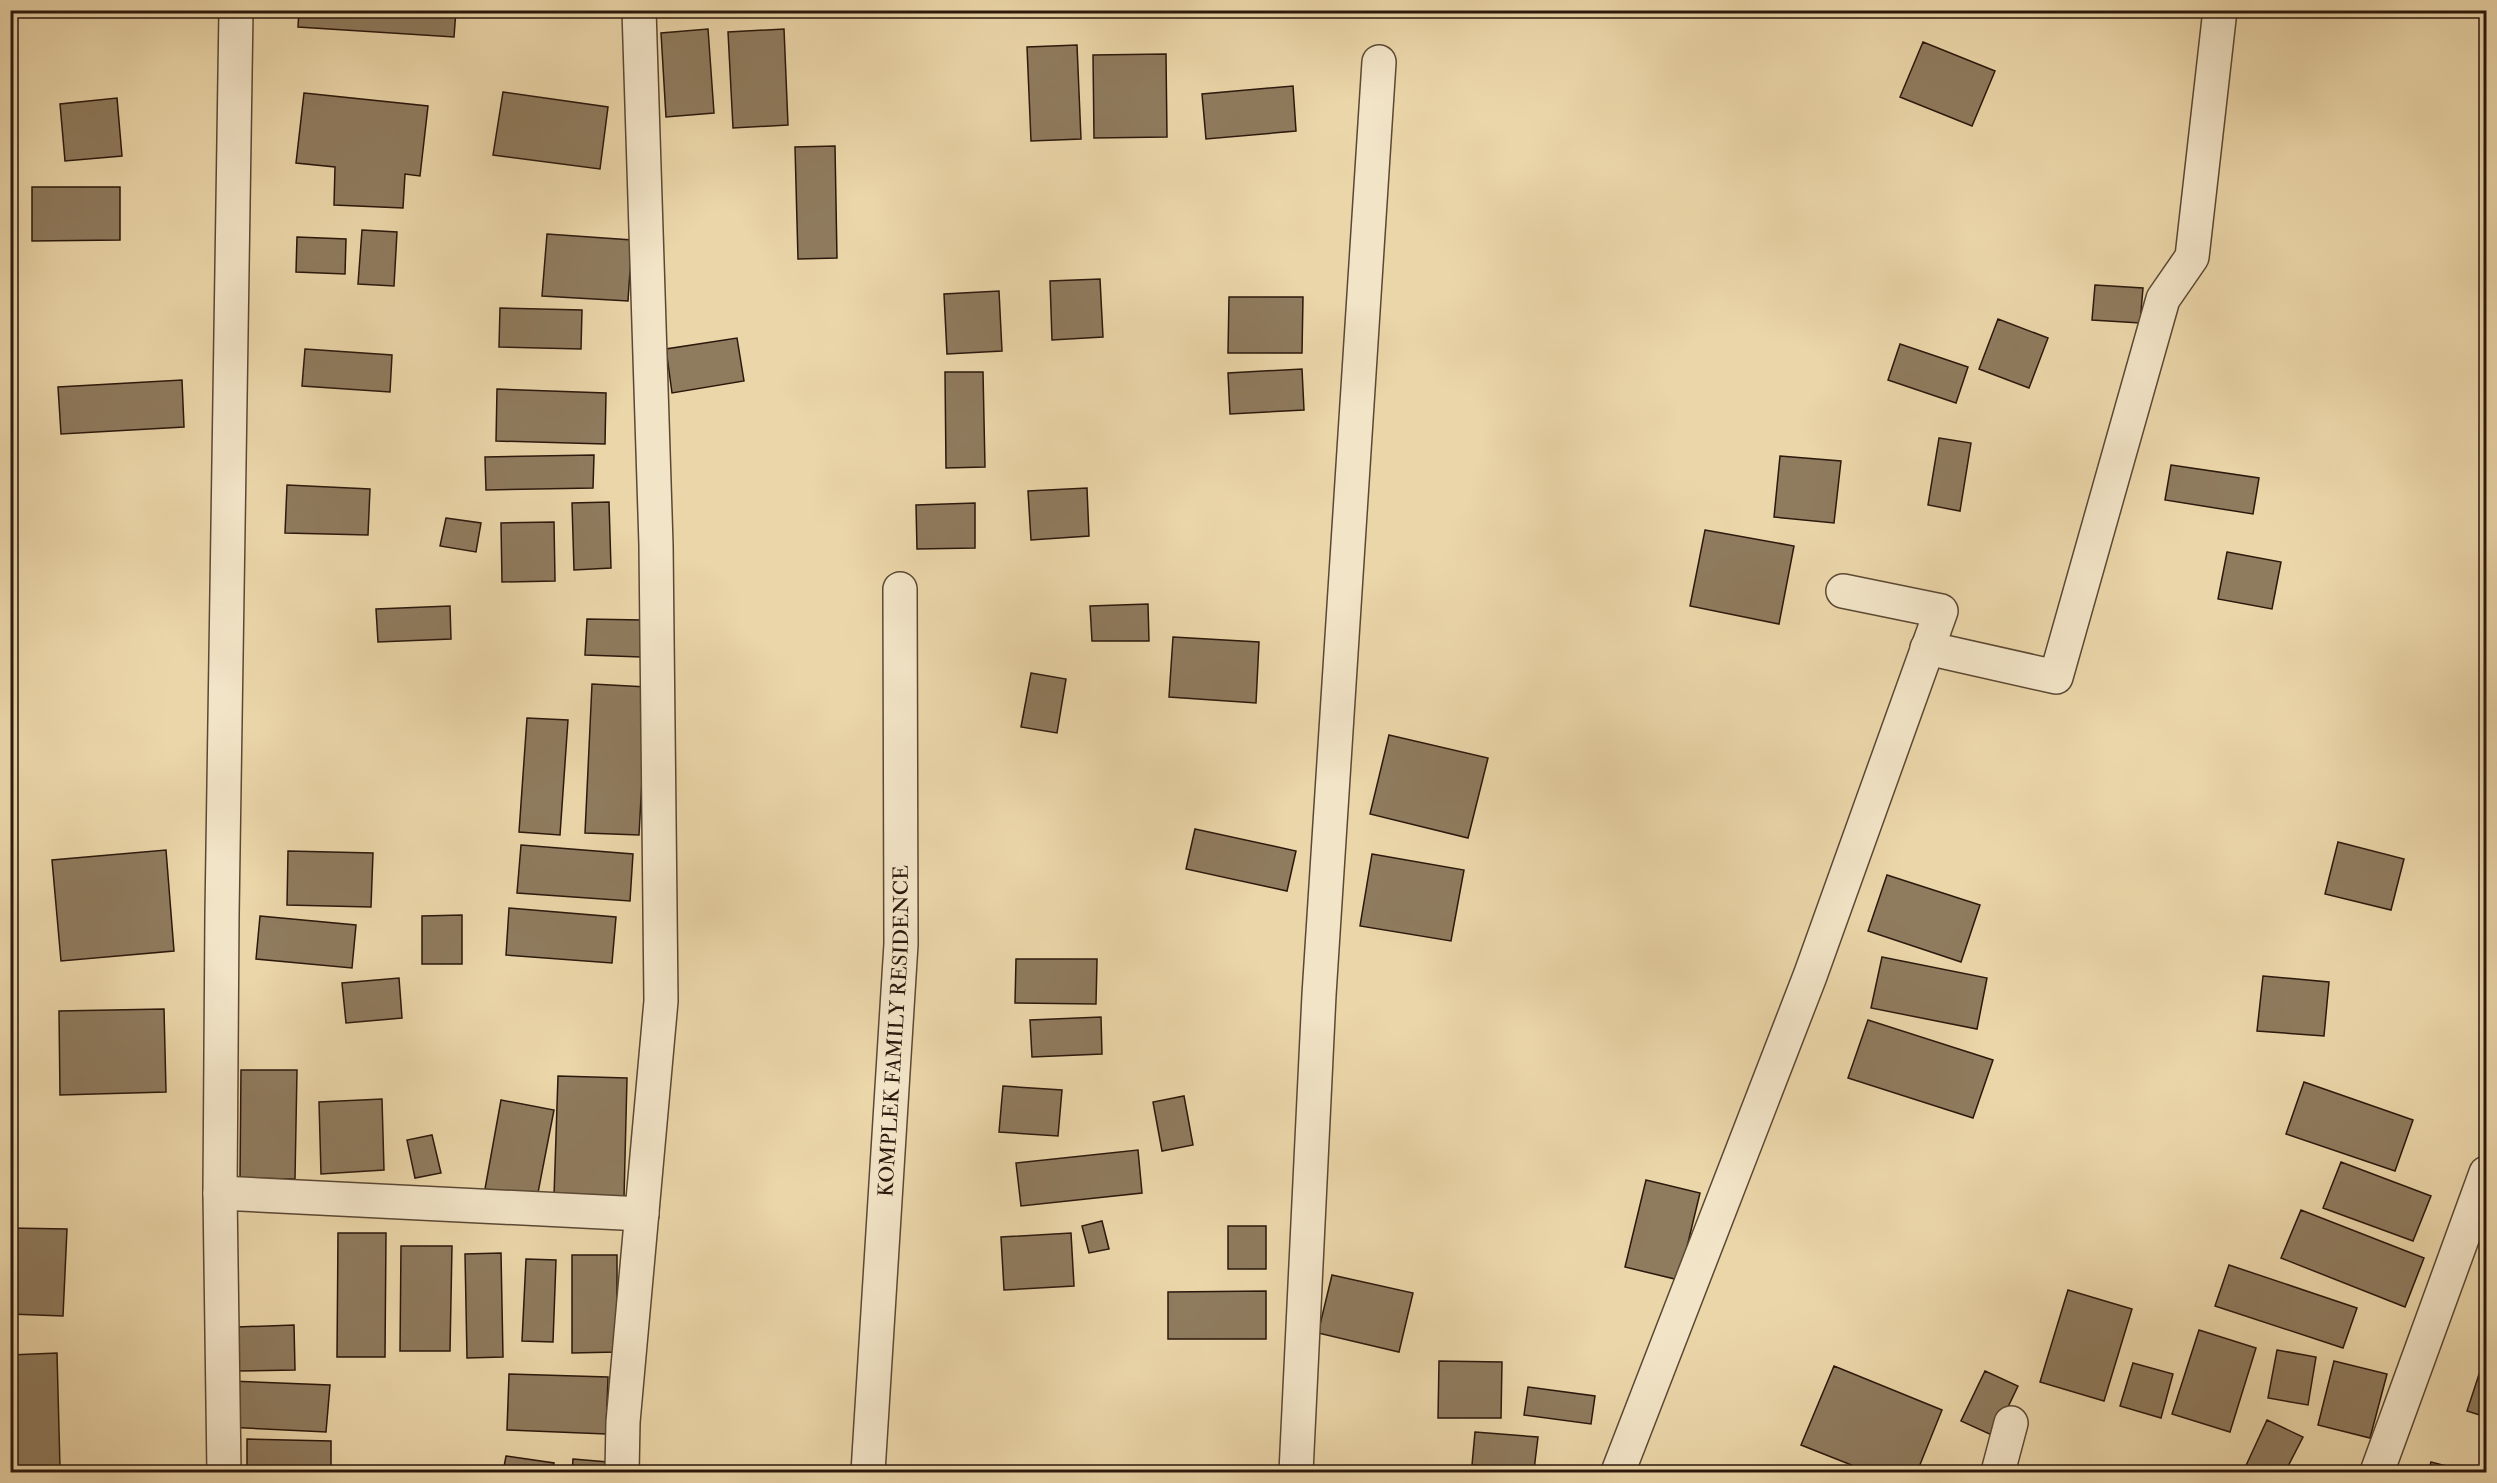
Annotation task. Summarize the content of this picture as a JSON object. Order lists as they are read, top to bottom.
{
  "streets": {
    "street": ["KOMPLEK FAMILY RESIDENCE"]
  }
}
